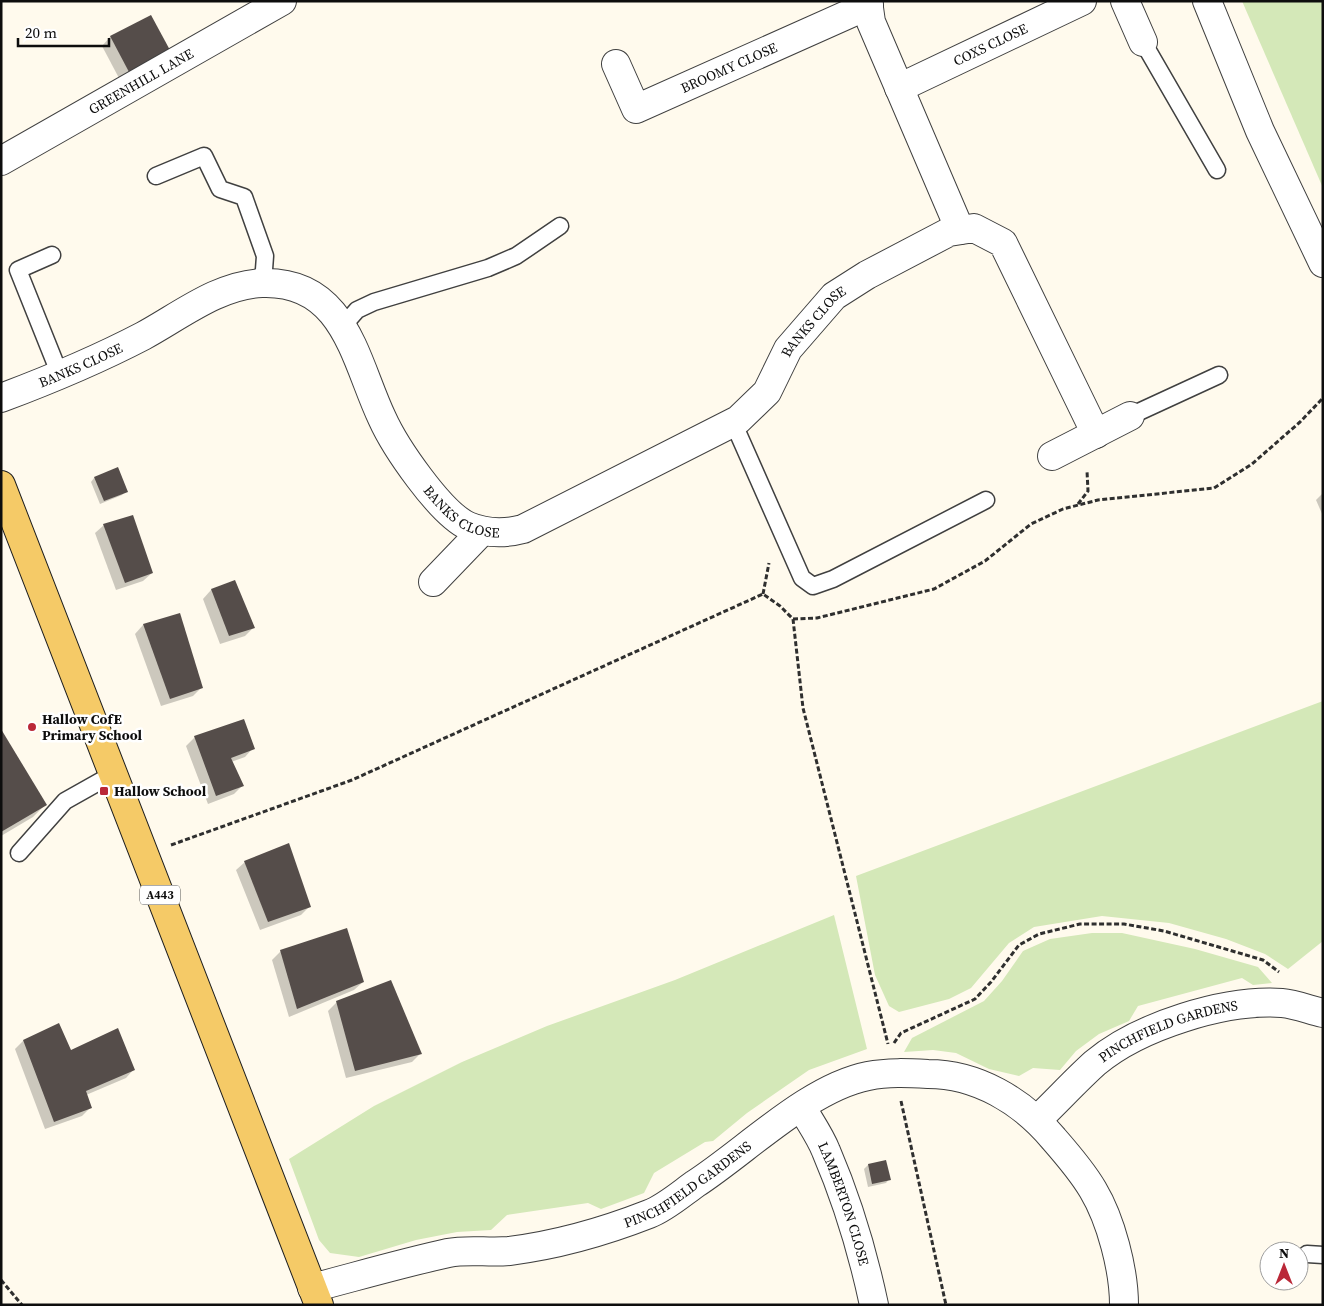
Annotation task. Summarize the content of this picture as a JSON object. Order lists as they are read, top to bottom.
{
  "streets": {
    "main road": ["A443"],
    "street": [
      "COXS CLOSE",
      "BROOMY CLOSE",
      "GREENHILL LANE",
      "BANKS CLOSE",
      "PINCHFIELD GARDENS",
      "LAMBERTON CLOSE"
    ]
  },
  "crossings": [
    ["A443", "PINCHFIELD GARDENS"],
    ["PINCHFIELD GARDENS", "LAMBERTON CLOSE"]
  ],
  "places": {
    "other": ["Hallow CofE Primary School"],
    "transit": ["Hallow School"]
  },
  "scale_bar": "20 m",
  "north": "top"
}
